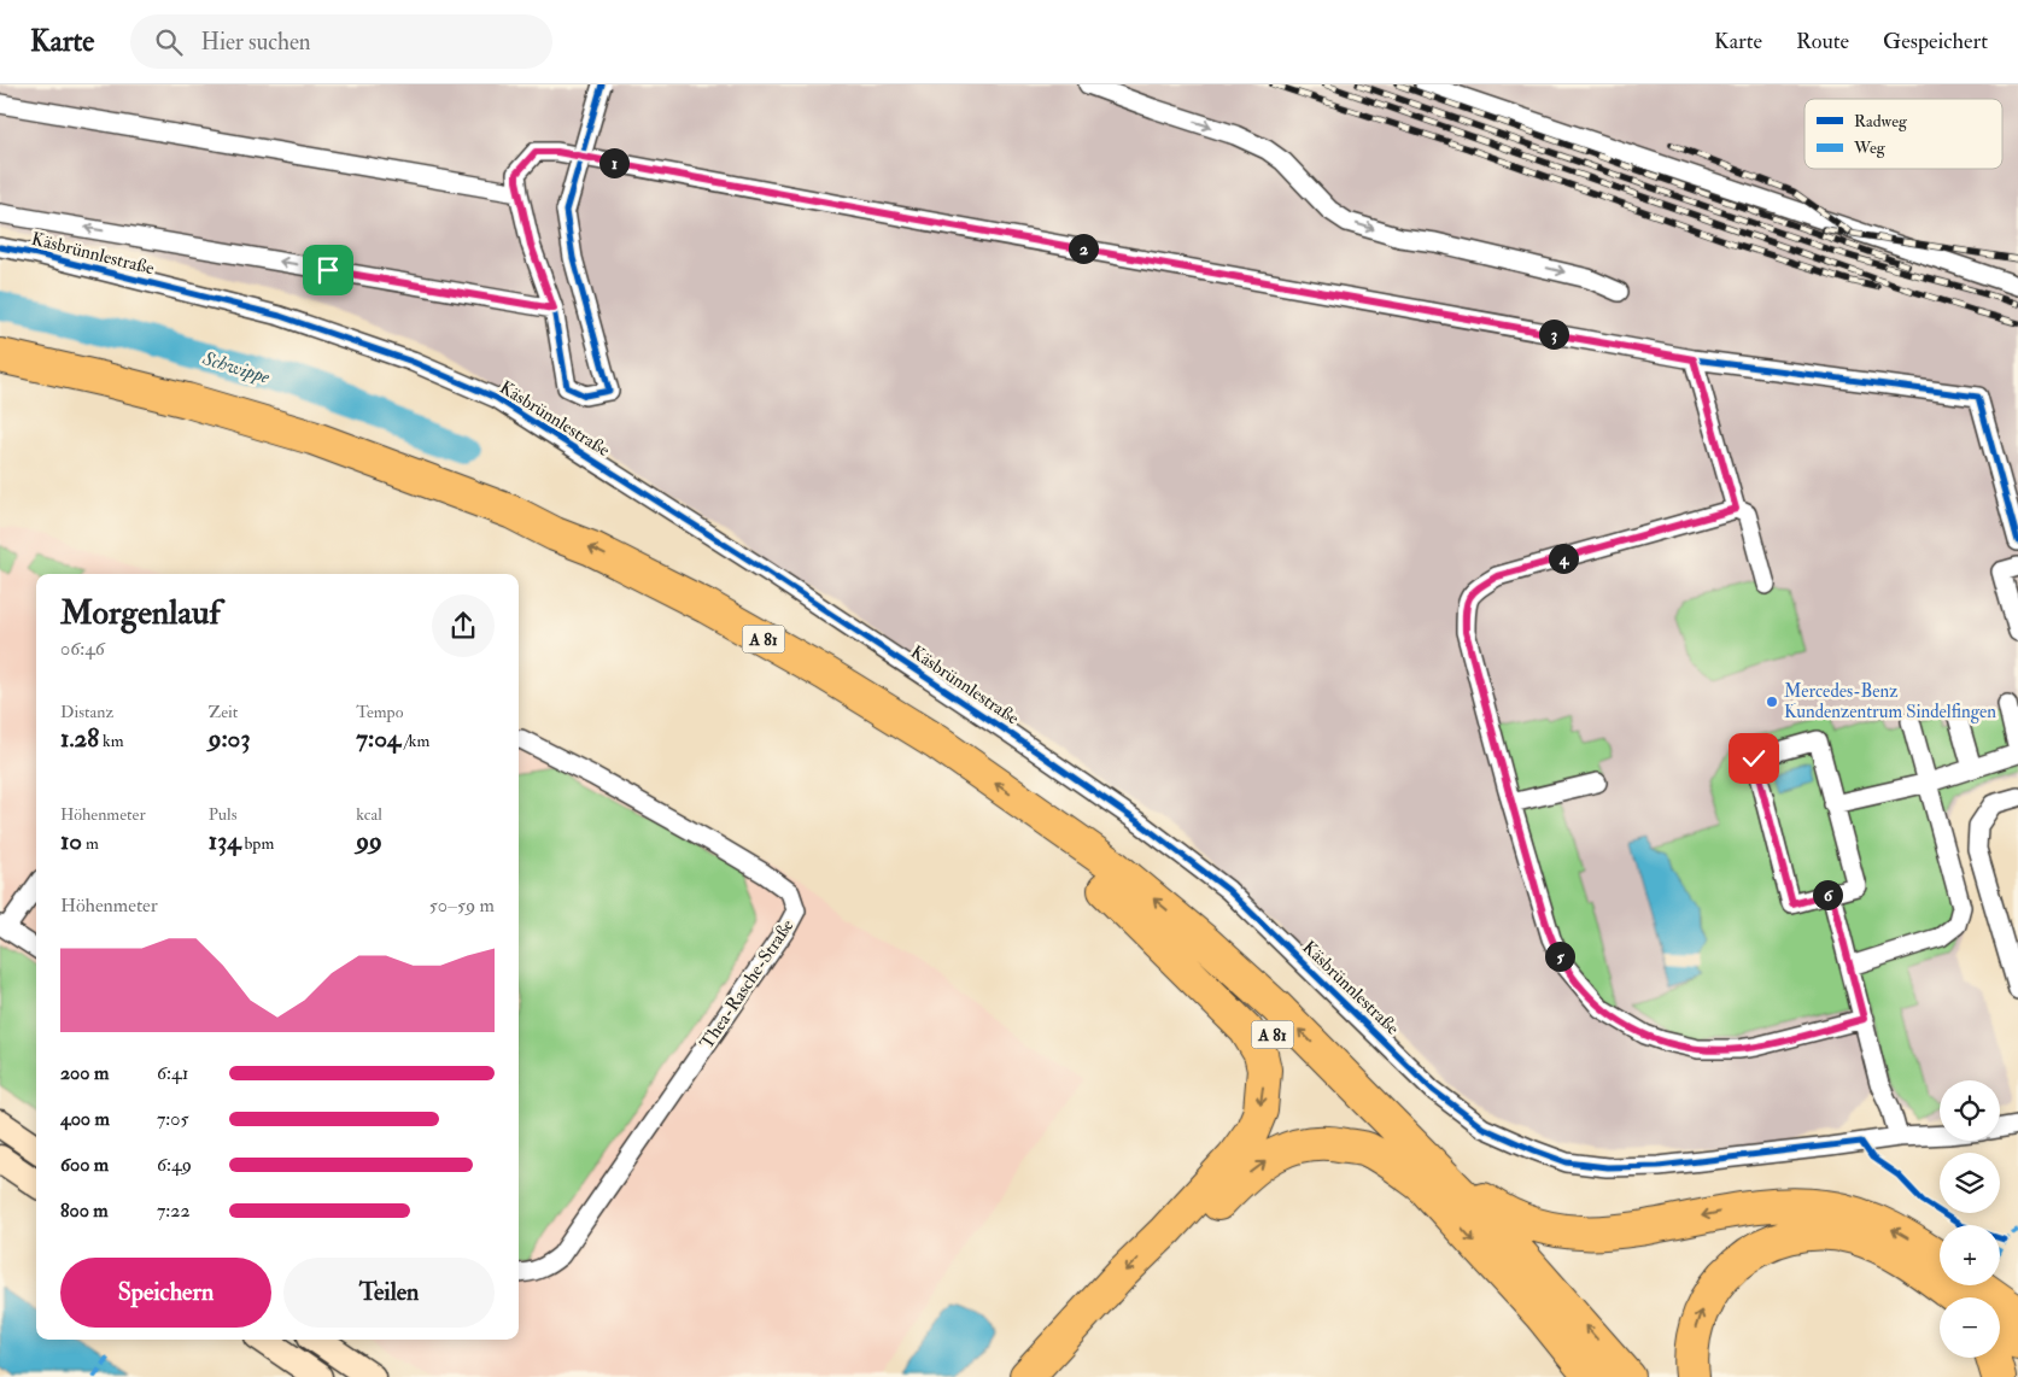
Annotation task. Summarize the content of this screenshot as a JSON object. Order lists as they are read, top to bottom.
{
  "streets": {
    "highway": ["A 81"],
    "street": ["Käsbrünnlestraße", "Thea-Rasche-Straße"]
  },
  "water": ["Schwippe"],
  "places": ["Mercedes-Benz Kundenzentrum Sindelfingen"],
  "legend": ["Radweg", "Weg"],
  "page": {
    "header": "Karte",
    "search": "Hier suchen",
    "nav": ["Karte", "Route", "Gespeichert"],
    "pins": [
      "1",
      "2",
      "3",
      "4",
      "6",
      "5"
    ],
    "heading": ["Morgenlauf", "06:46"],
    "stats": [
      ["Distanz", "1.28 km"],
      ["Zeit", "9:03"],
      ["Tempo", "7:04 /km"],
      ["Höhenmeter", "10 m"],
      ["Puls", "134 bpm"],
      ["kcal", "99"]
    ],
    "chart": ["Höhenmeter", "50–59 m"],
    "list": [
      {
        "name": "200 m",
        "note": "6:41"
      },
      {
        "name": "400 m",
        "note": "7:05"
      },
      {
        "name": "600 m",
        "note": "6:49"
      },
      {
        "name": "800 m",
        "note": "7:22"
      }
    ],
    "map_buttons": ["+", "−"],
    "buttons": ["Speichern", "Teilen"]
  }
}
